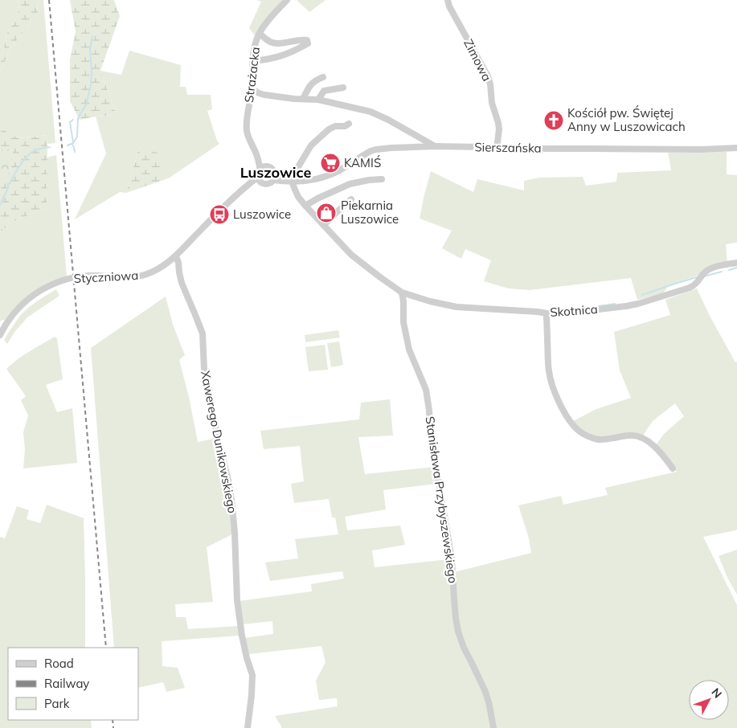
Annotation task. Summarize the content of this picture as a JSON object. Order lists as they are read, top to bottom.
{
  "streets": {
    "street": [
      "Zimowa",
      "Strażacka",
      "Sierszańska",
      "Styczniowa",
      "Skotnica",
      "Xawerego Dunikowskiego",
      "Stanisława Przybyszewskiego"
    ]
  },
  "crossings": [
    ["Zimowa", "Sierszańska"],
    ["Strażacka", "Styczniowa"],
    ["Sierszańska", "Skotnica"],
    ["Styczniowa", "Xawerego Dunikowskiego"],
    ["Skotnica", "Stanisława Przybyszewskiego"]
  ],
  "districts": ["Luszowice"],
  "places": {
    "church": ["Kościół pw. Świętej Anny w Luszowicach"],
    "supermarket": ["KAMIŚ"],
    "shop": ["Piekarnia Luszowice"],
    "bus stop": ["Luszowice"]
  },
  "legend": ["Road", "Railway", "Park"],
  "north": "top right"
}
